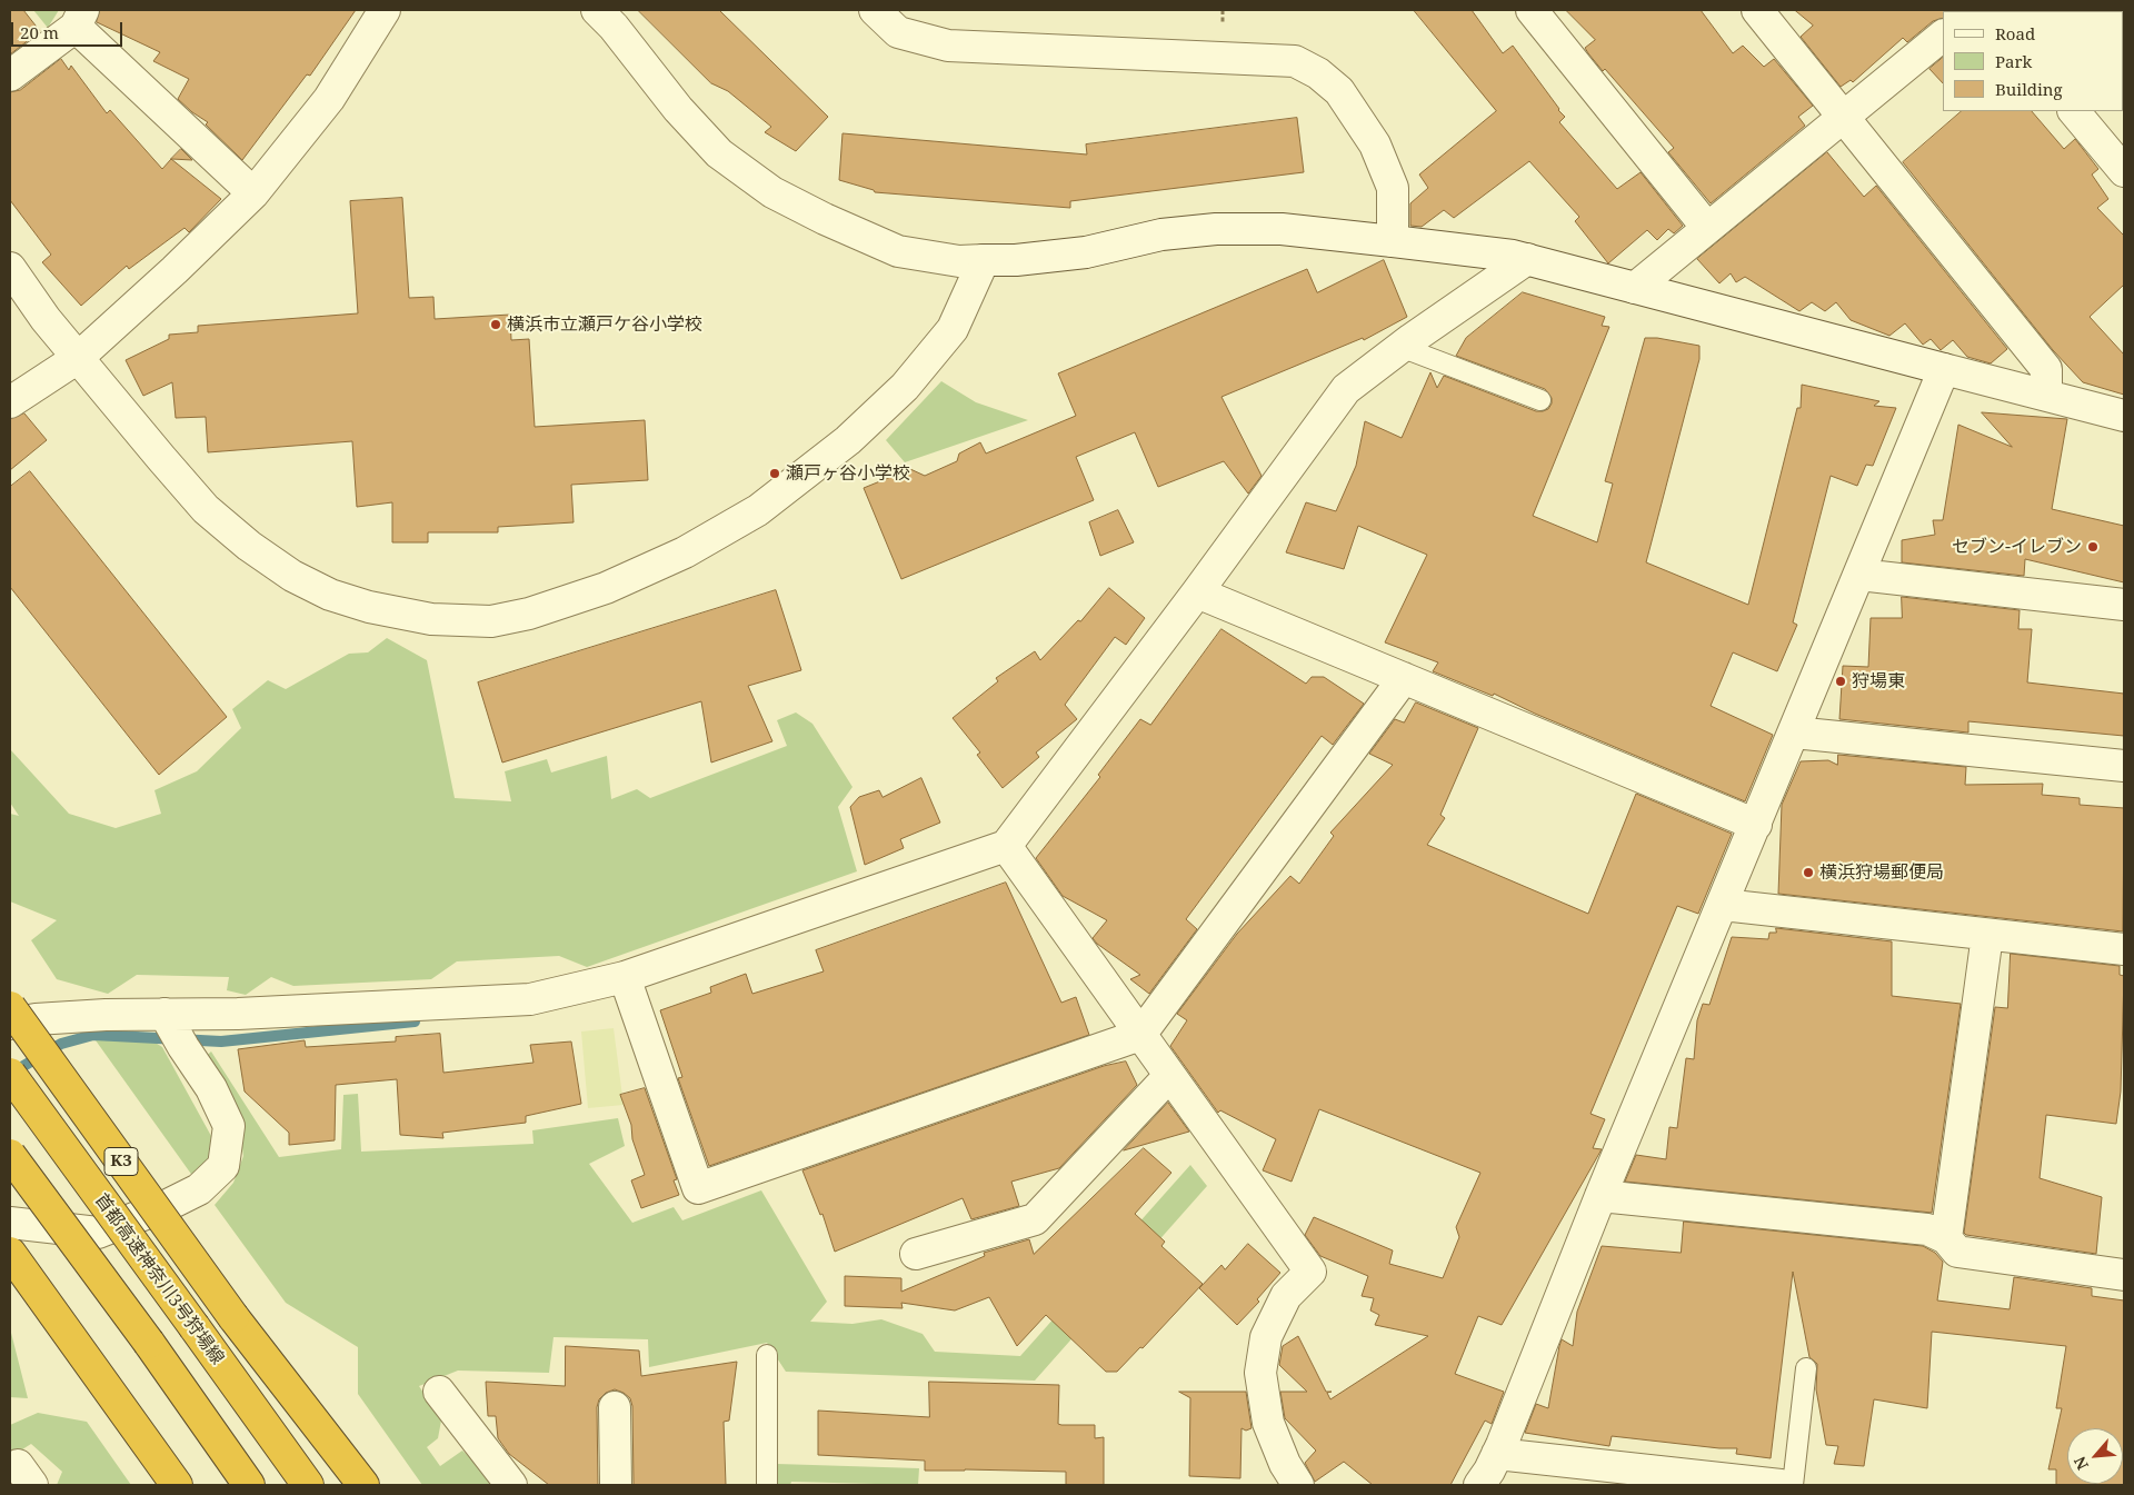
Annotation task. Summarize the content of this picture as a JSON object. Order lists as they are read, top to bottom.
{
  "streets": {
    "highway": ["K3", "首都高速神奈川3号狩場線"]
  },
  "places": [
    "横浜市立瀬戸ケ谷小学校",
    "瀬戸ヶ谷小学校",
    "セブン-イレブン",
    "狩場東",
    "横浜狩場郵便局"
  ],
  "legend": ["Road", "Park", "Building"],
  "scale_bar": "20 m",
  "north": "bottom left"
}
